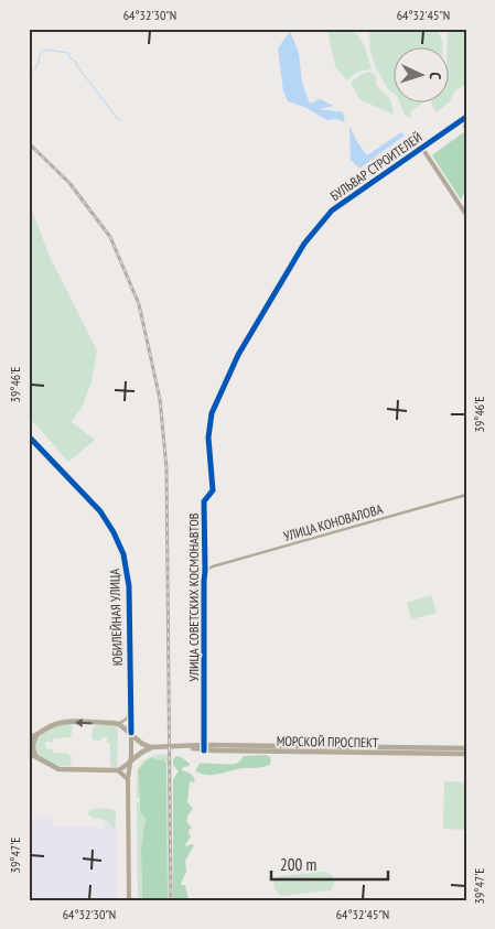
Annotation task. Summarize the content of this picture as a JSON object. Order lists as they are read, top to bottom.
{
  "streets": {
    "main road": ["ЮБИЛЕЙНАЯ УЛИЦА", "МОРСКОЙ ПРОСПЕКТ"],
    "street": ["БУЛЬВАР СТРОИТЕЛЕЙ", "УЛИЦА КОНОВАЛОВА", "УЛИЦА СОВЕТСКИХ КОСМОНАВТОВ"]
  },
  "crossings": [
    ["БУЛЬВАР СТРОИТЕЛЕЙ", "УЛИЦА СОВЕТСКИХ КОСМОНАВТОВ"],
    ["УЛИЦА КОНОВАЛОВА", "УЛИЦА СОВЕТСКИХ КОСМОНАВТОВ"],
    ["УЛИЦА СОВЕТСКИХ КОСМОНАВТОВ", "МОРСКОЙ ПРОСПЕКТ"]
  ],
  "scale_bar": "200 m",
  "north": "right",
  "coordinates": [
    "64°32'30\"N",
    "64°32'45\"N",
    "39°46'E",
    "39°47'E"
  ]
}
